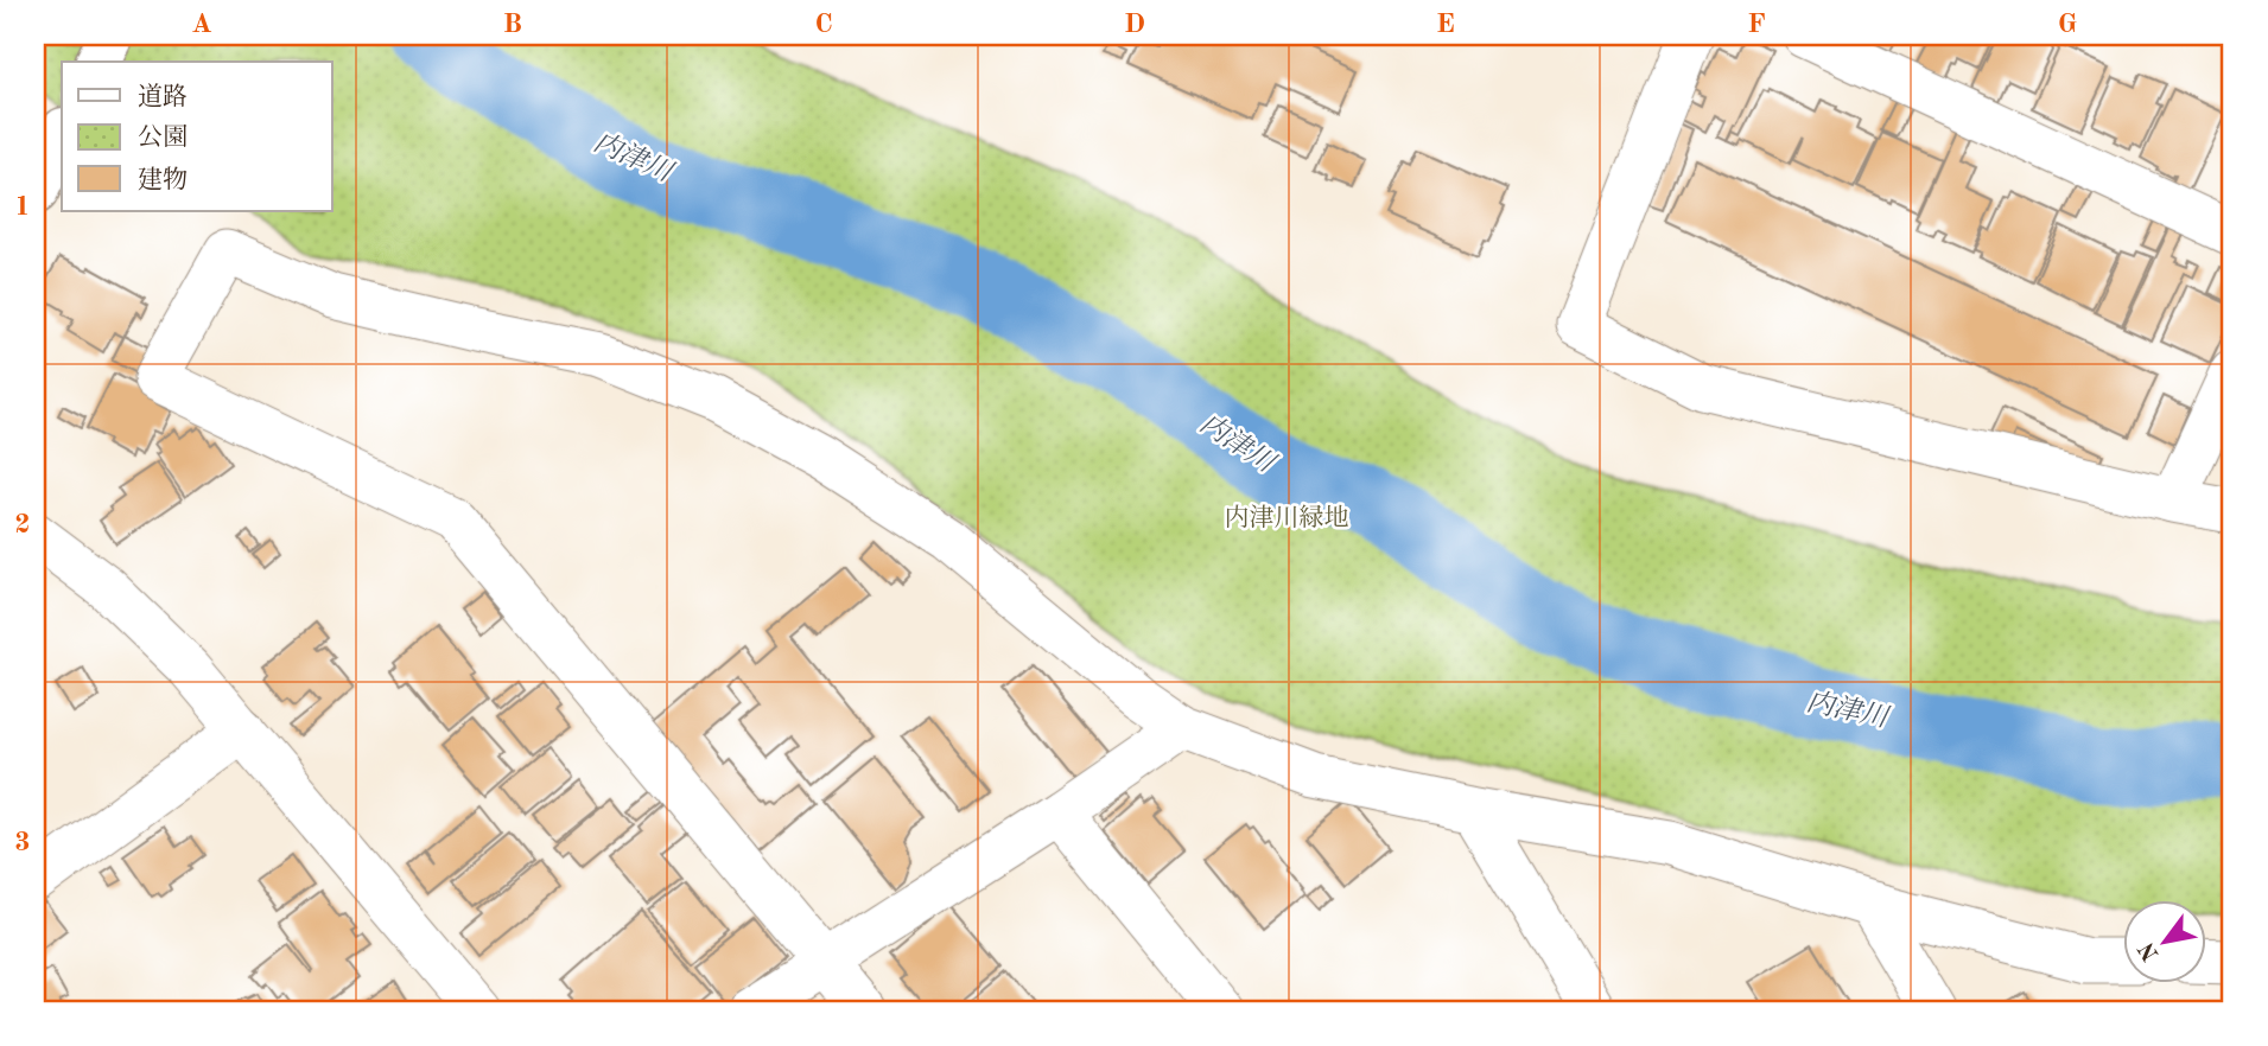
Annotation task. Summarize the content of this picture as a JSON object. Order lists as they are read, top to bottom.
{
  "water": ["内津川"],
  "parks": ["内津川緑地"],
  "legend": ["道路", "公園", "建物"],
  "north": "bottom left",
  "grid": {
    "columns": [
      "A",
      "B",
      "C",
      "D",
      "E",
      "F",
      "G"
    ],
    "rows": ["1", "2", "3"]
  }
}
